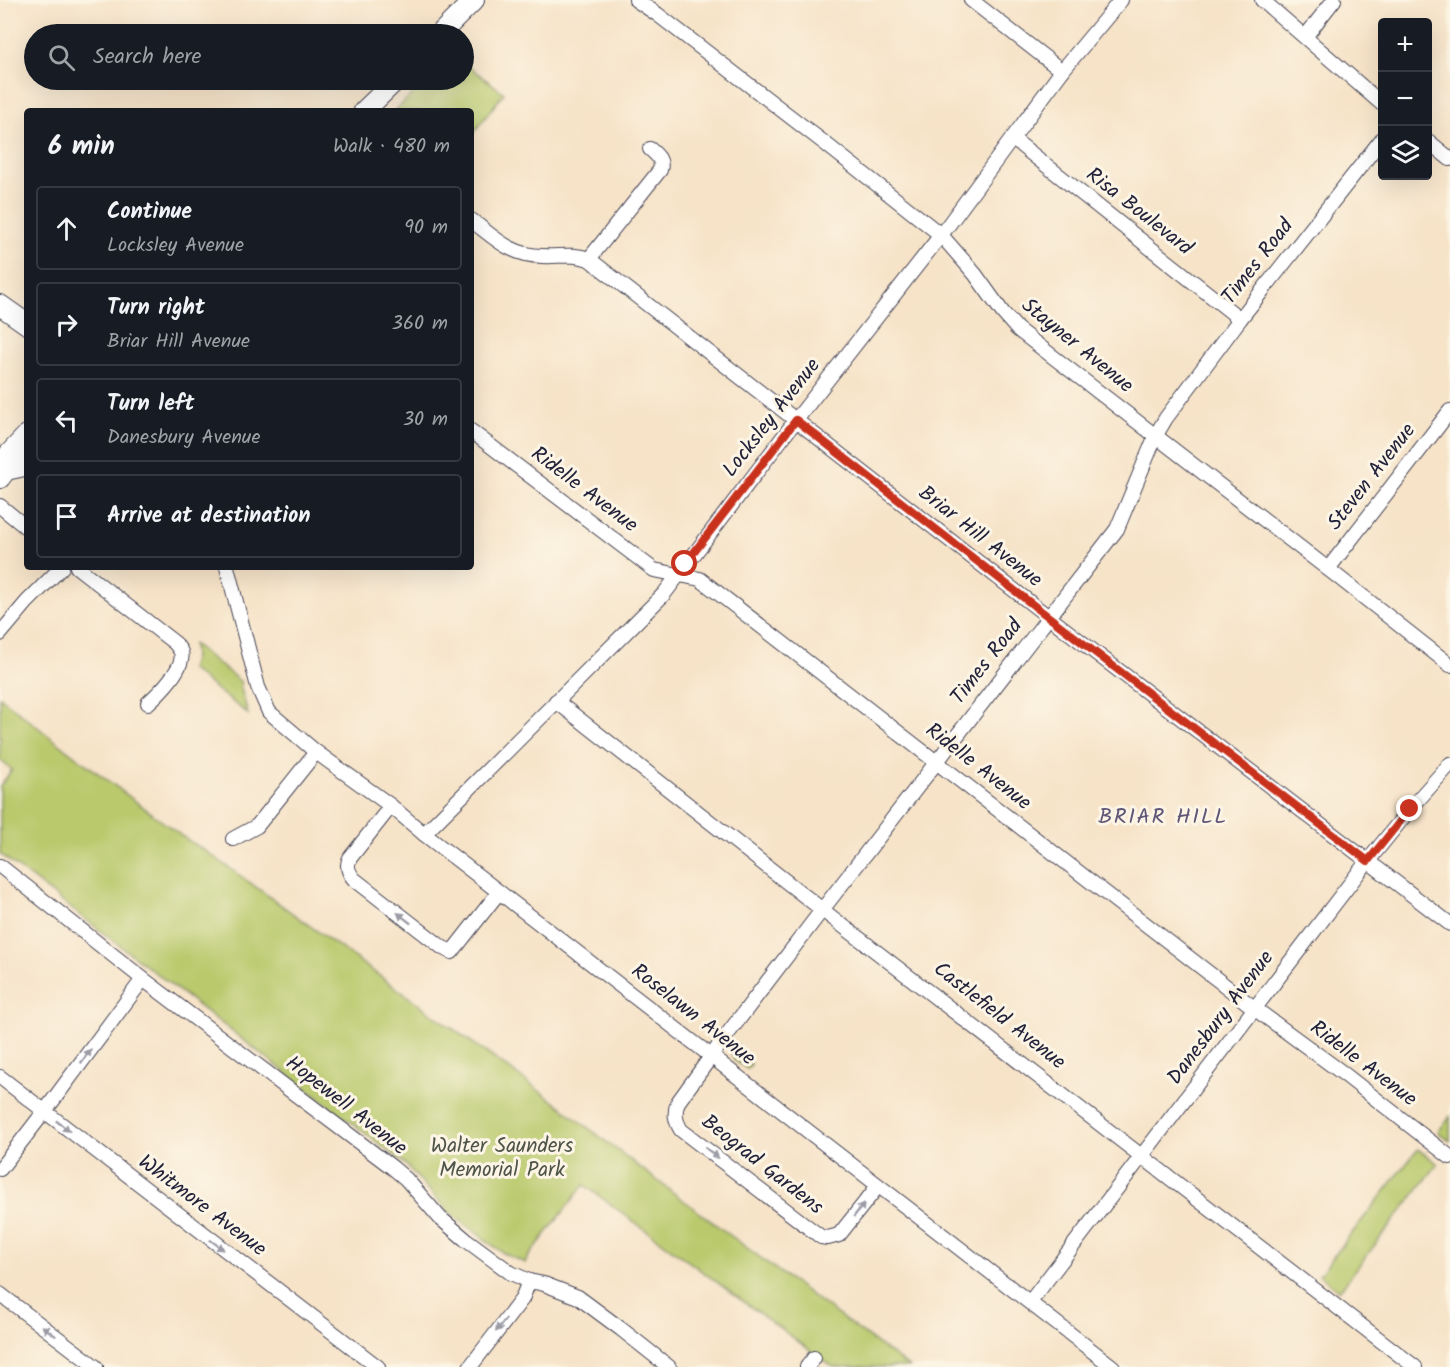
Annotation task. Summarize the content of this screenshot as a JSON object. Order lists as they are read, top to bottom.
{
  "streets": {
    "street": [
      "Risa Boulevard",
      "Times Road",
      "Stayner Avenue",
      "Locksley Avenue",
      "Steven Avenue",
      "Ridelle Avenue",
      "Briar Hill Avenue",
      "Roselawn Avenue",
      "Castlefield Avenue",
      "Danesbury Avenue",
      "Hopewell Avenue",
      "Beograd Gardens",
      "Whitmore Avenue"
    ]
  },
  "crossings": [
    ["Risa Boulevard", "Times Road"],
    ["Risa Boulevard", "Locksley Avenue"],
    ["Times Road", "Stayner Avenue"],
    ["Times Road", "Ridelle Avenue"],
    ["Times Road", "Briar Hill Avenue"],
    ["Times Road", "Roselawn Avenue"],
    ["Times Road", "Castlefield Avenue"],
    ["Times Road", "Beograd Gardens"],
    ["Stayner Avenue", "Locksley Avenue"],
    ["Stayner Avenue", "Steven Avenue"],
    ["Locksley Avenue", "Ridelle Avenue"],
    ["Locksley Avenue", "Briar Hill Avenue"],
    ["Locksley Avenue", "Roselawn Avenue"],
    ["Locksley Avenue", "Castlefield Avenue"],
    ["Ridelle Avenue", "Danesbury Avenue"],
    ["Briar Hill Avenue", "Danesbury Avenue"],
    ["Roselawn Avenue", "Danesbury Avenue"],
    ["Roselawn Avenue", "Beograd Gardens"],
    ["Castlefield Avenue", "Danesbury Avenue"]
  ],
  "one_way": ["Whitmore Avenue"],
  "districts": ["BRIAR HILL"],
  "parks": ["Walter Saunders Memorial Park"],
  "page": {
    "map_buttons": ["+", "−"],
    "search": "Search here",
    "heading": ["6 min", "Walk · 480 m"],
    "list": [
      ["Continue", "Locksley Avenue", "90 m"],
      ["Turn right", "Briar Hill Avenue", "360 m"],
      ["Turn left", "Danesbury Avenue", "30 m"],
      "Arrive at destination"
    ]
  }
}
